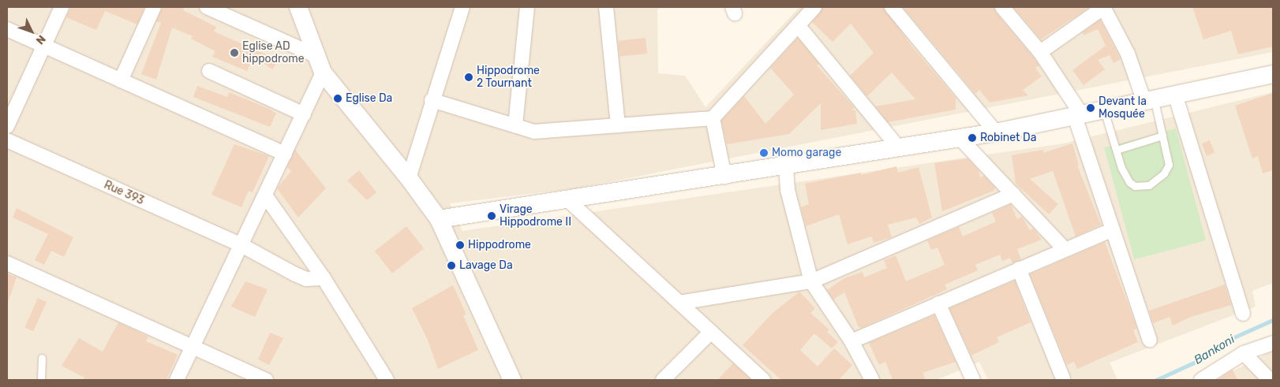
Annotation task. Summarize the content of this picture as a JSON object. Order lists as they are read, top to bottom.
{
  "streets": {
    "street": ["Rue 393"]
  },
  "water": ["Bankoni"],
  "places": [
    "Eglise AD hippodrome",
    "Hippodrome 2 Tournant",
    "Eglise Da",
    "Devant la Mosquée",
    "Robinet Da",
    "Momo garage",
    "Virage Hippodrome II",
    "Hippodrome",
    "Lavage Da"
  ],
  "north": "bottom right"
}
